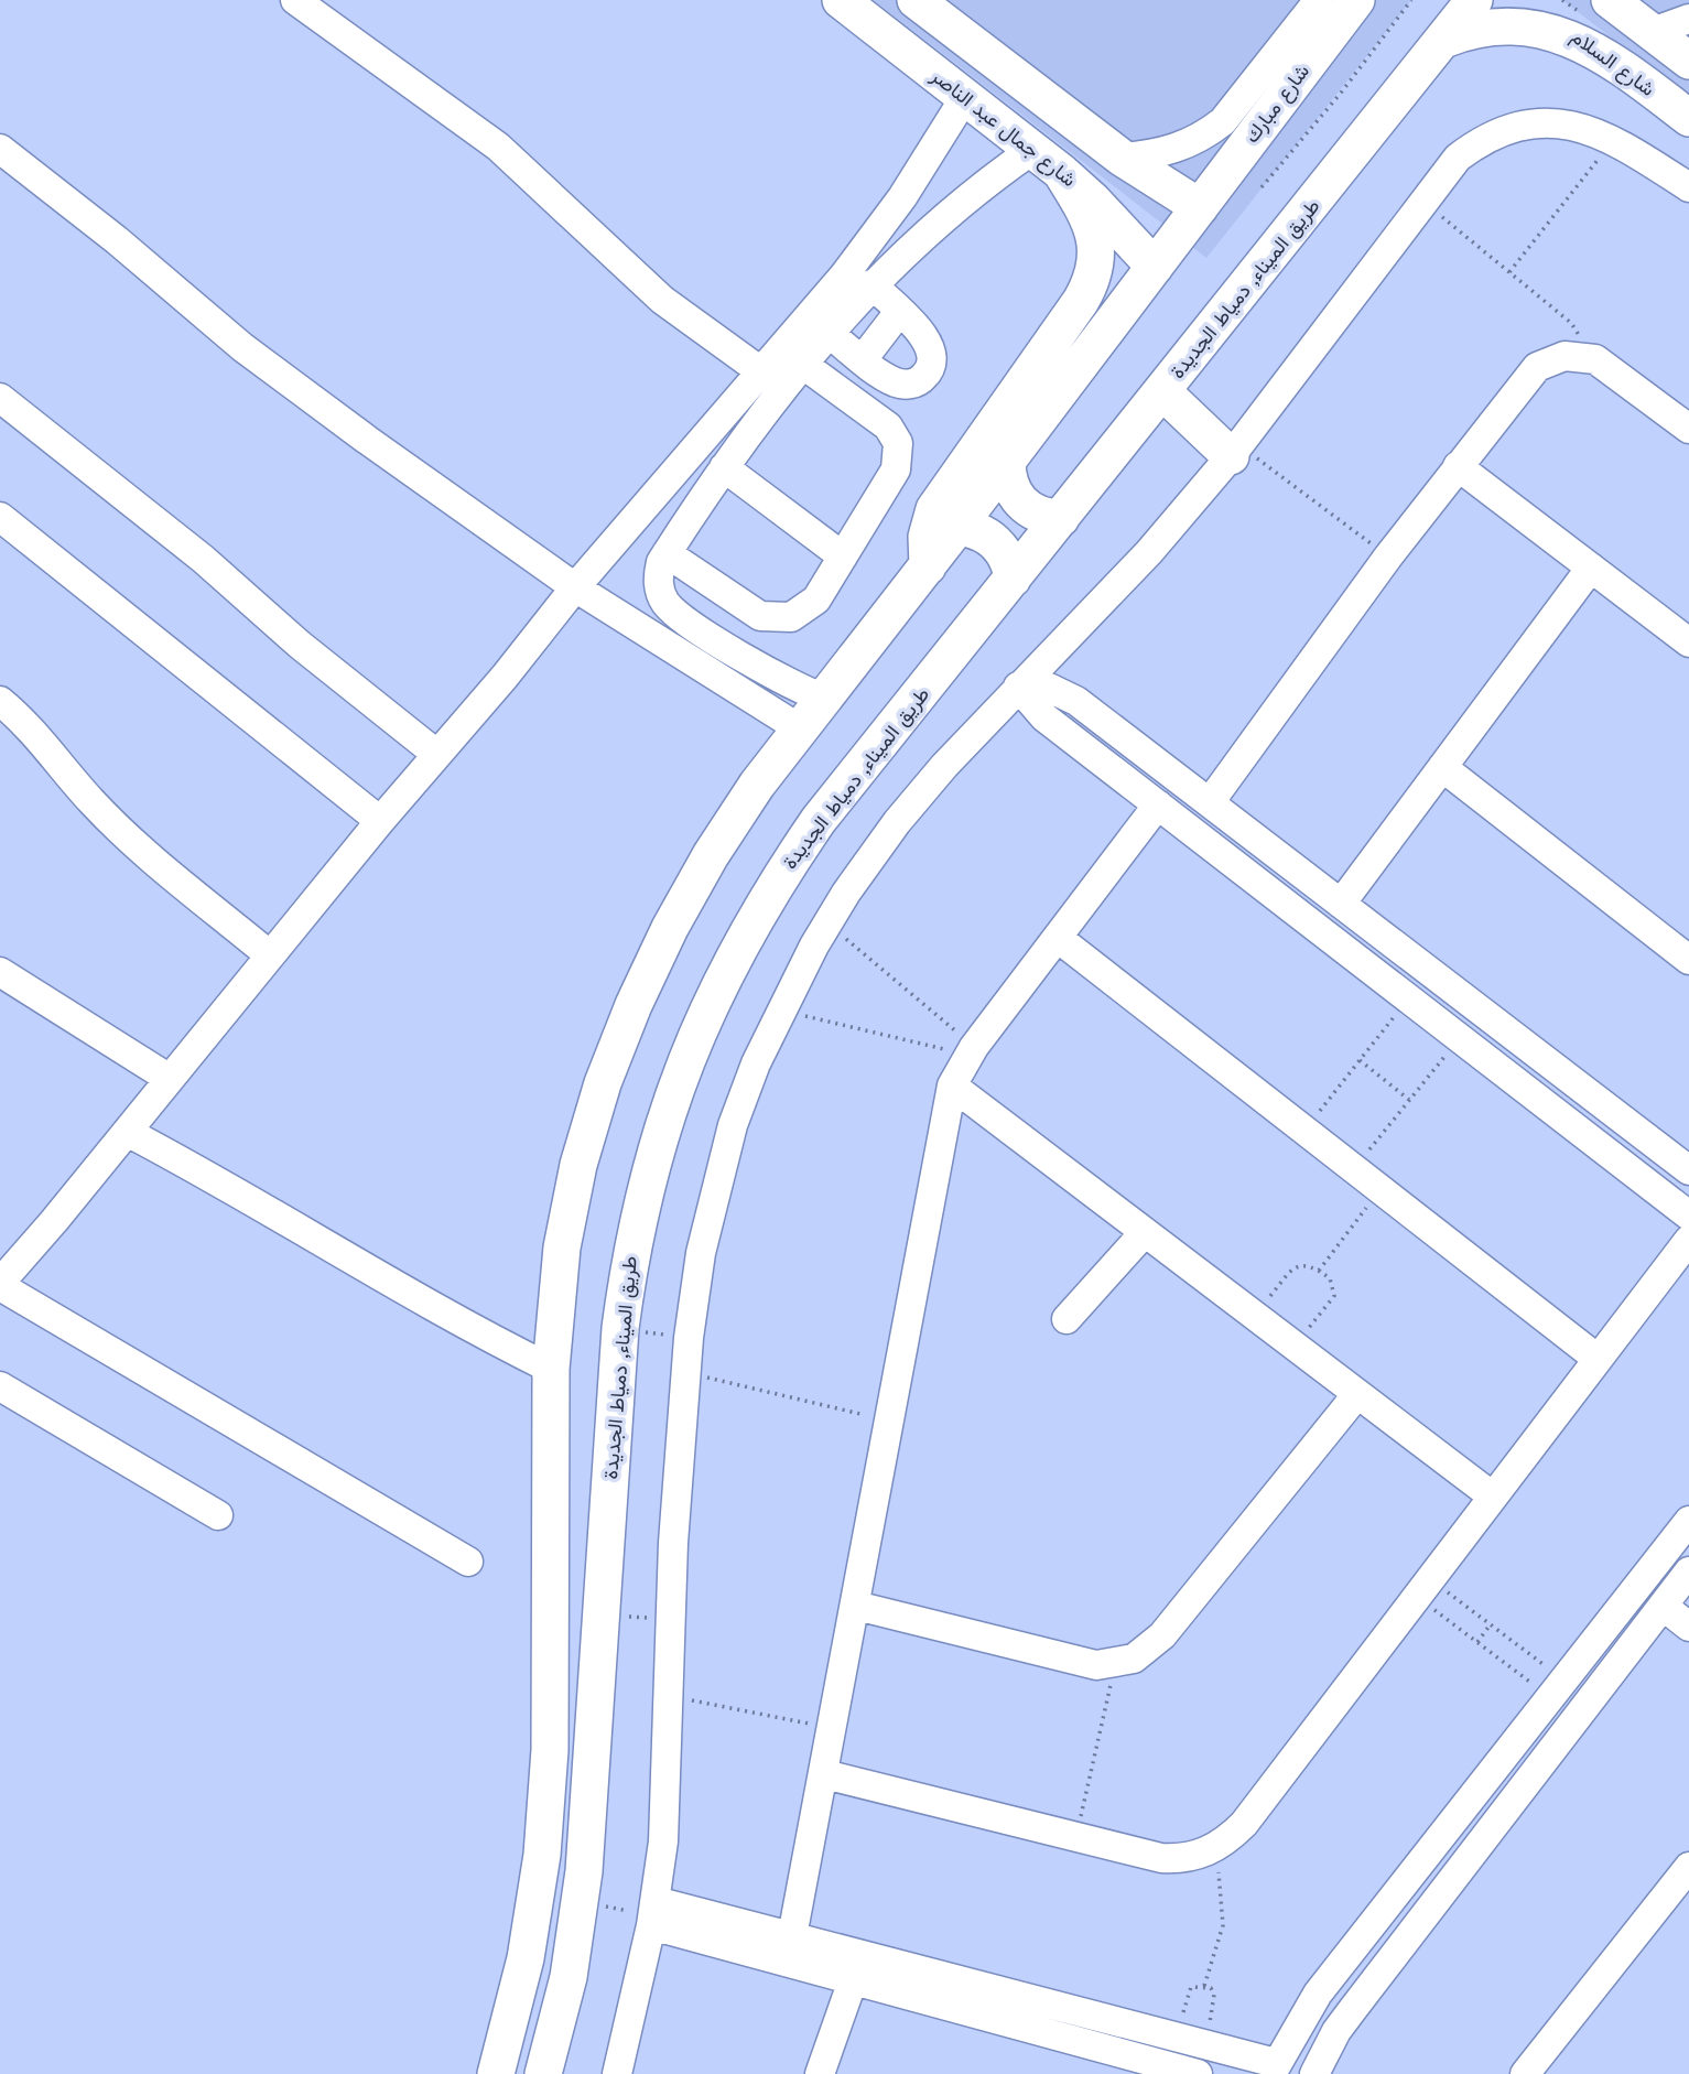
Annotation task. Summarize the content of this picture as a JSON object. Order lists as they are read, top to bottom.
{
  "streets": {
    "main road": [
      "شارع السلام",
      "شارع مبارك",
      "شارع جمال عبد الناصر",
      "طريق الميناء, دمياط الجديدة"
    ]
  },
  "crossings": [
    ["شارع السلام", "طريق الميناء, دمياط الجديدة"]
  ]
}
